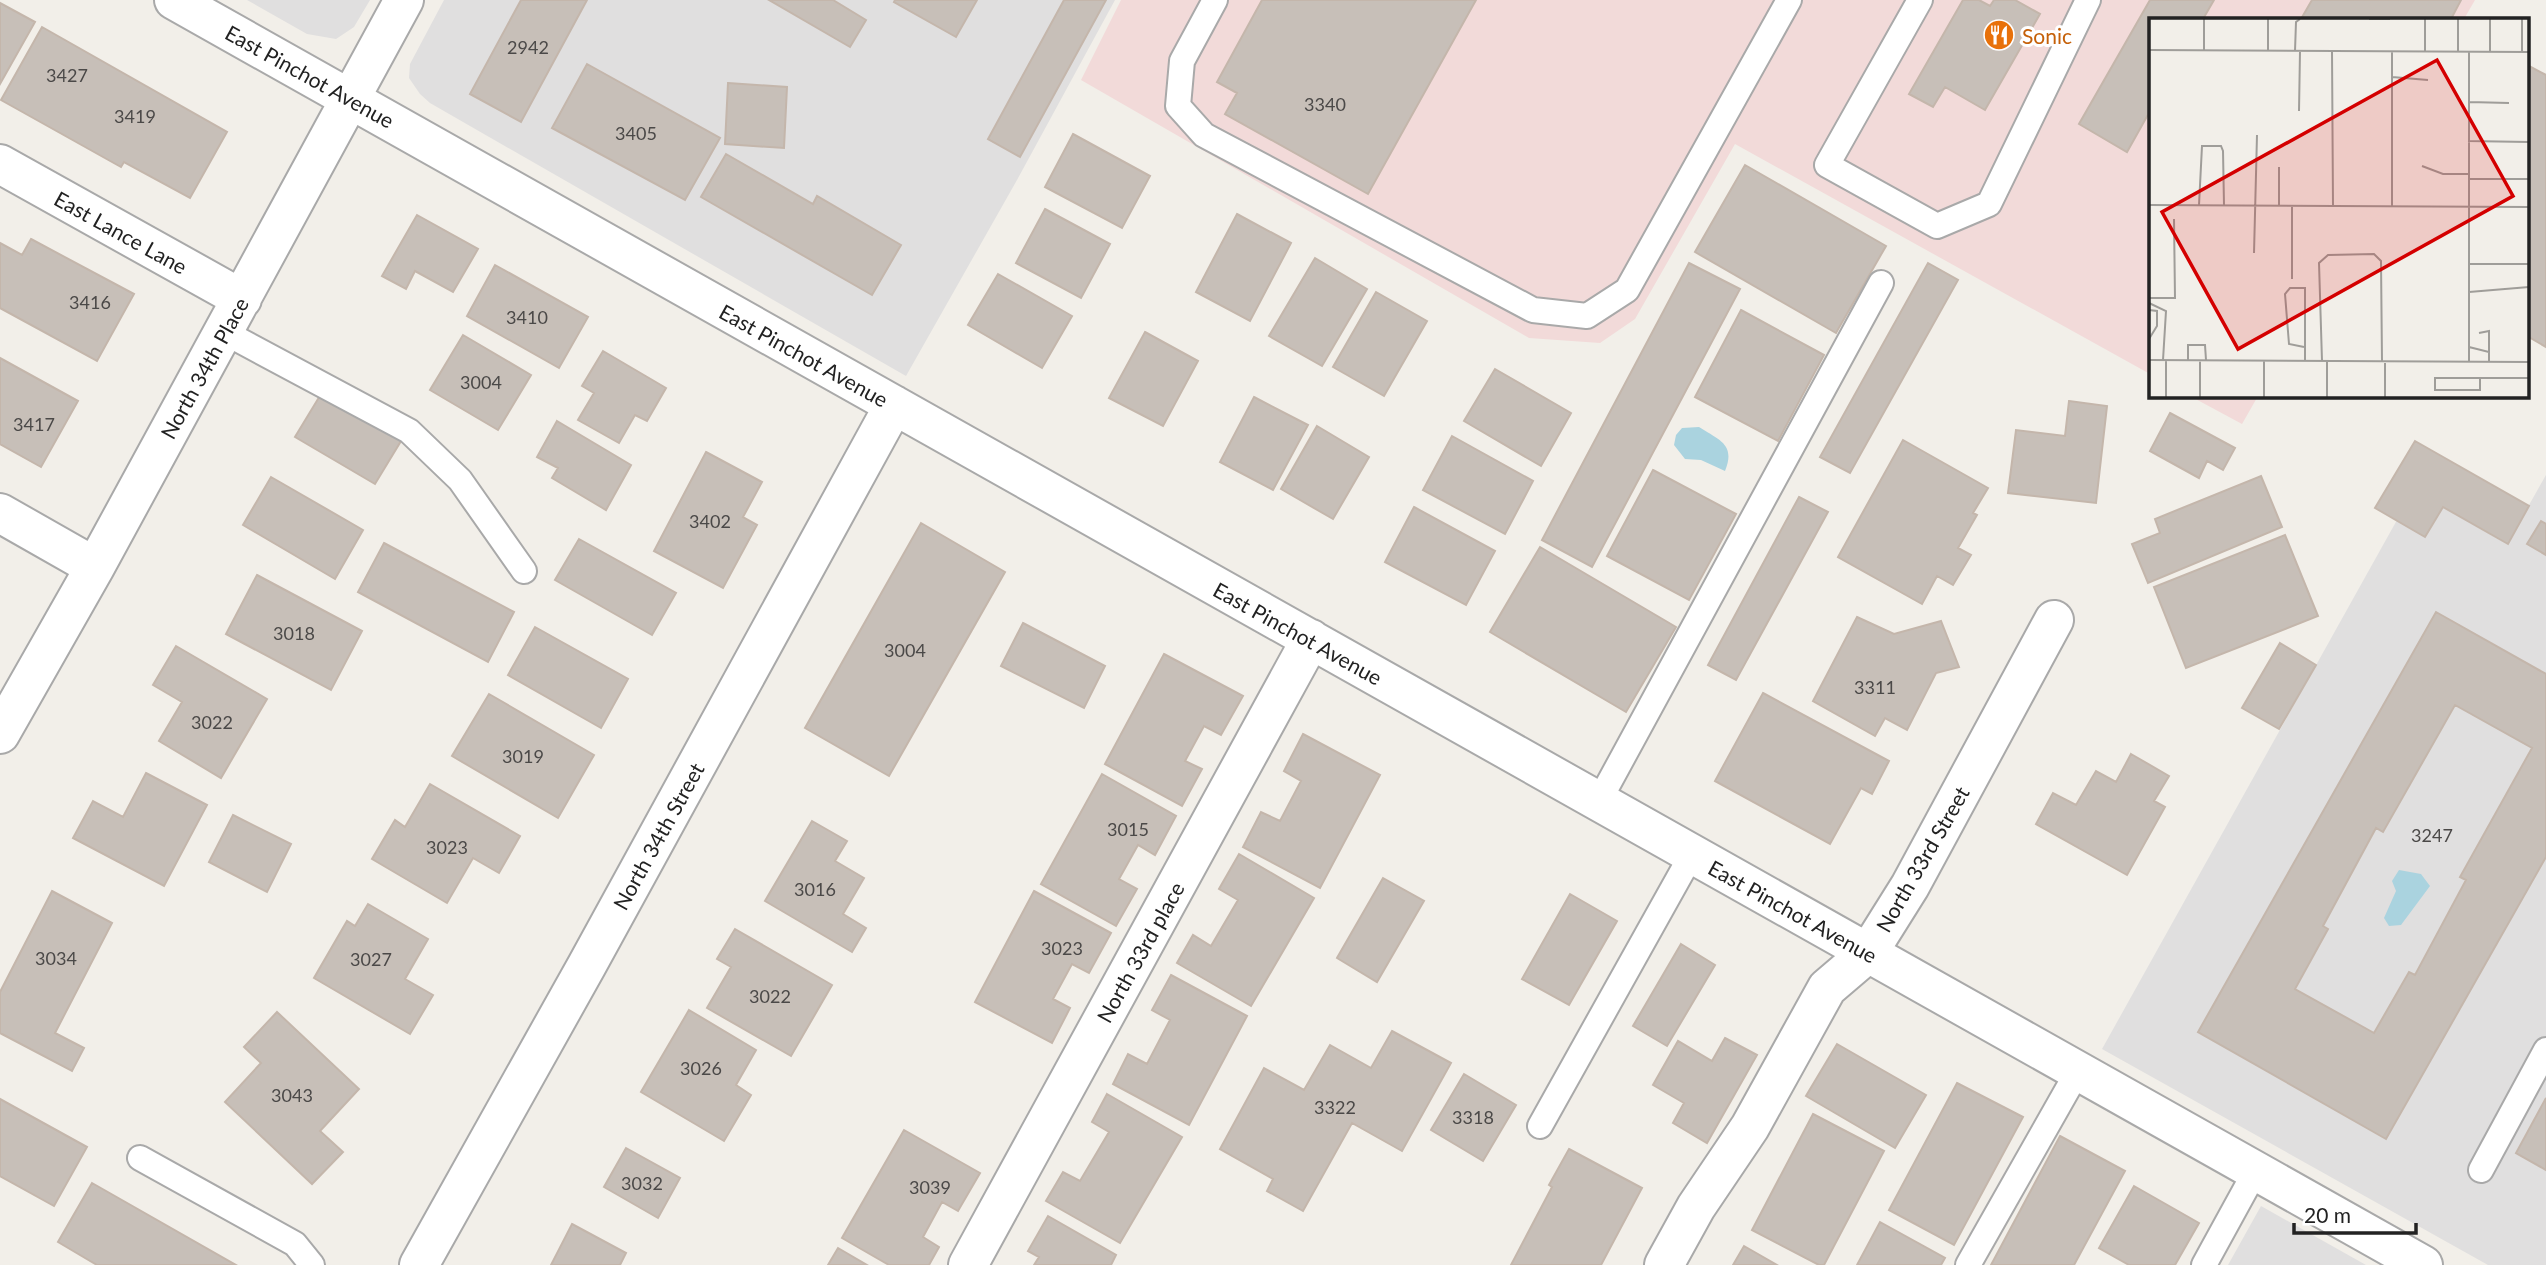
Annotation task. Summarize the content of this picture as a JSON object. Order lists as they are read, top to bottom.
{
  "streets": {
    "street": [
      "East Pinchot Avenue",
      "East Lance Lane",
      "North 34th Place",
      "North 34th Street",
      "North 33rd Street",
      "North 33rd place"
    ]
  },
  "crossings": [
    ["East Pinchot Avenue", "North 34th Place"],
    ["East Pinchot Avenue", "North 34th Street"],
    ["East Pinchot Avenue", "North 33rd Street"],
    ["East Pinchot Avenue", "North 33rd place"],
    ["East Lance Lane", "North 34th Place"]
  ],
  "places": {
    "restaurant": ["Sonic"]
  },
  "house_numbers": [
    "2942",
    "3427",
    "3340",
    "3419",
    "3405",
    "3416",
    "3410",
    "3004",
    "3417",
    "3402",
    "3018",
    "3004",
    "3311",
    "3022",
    "3019",
    "3015",
    "3247",
    "3023",
    "3016",
    "3023",
    "3034",
    "3027",
    "3022",
    "3026",
    "3043",
    "3322",
    "3318",
    "3032",
    "3039"
  ],
  "scale_bar": "20 m"
}
